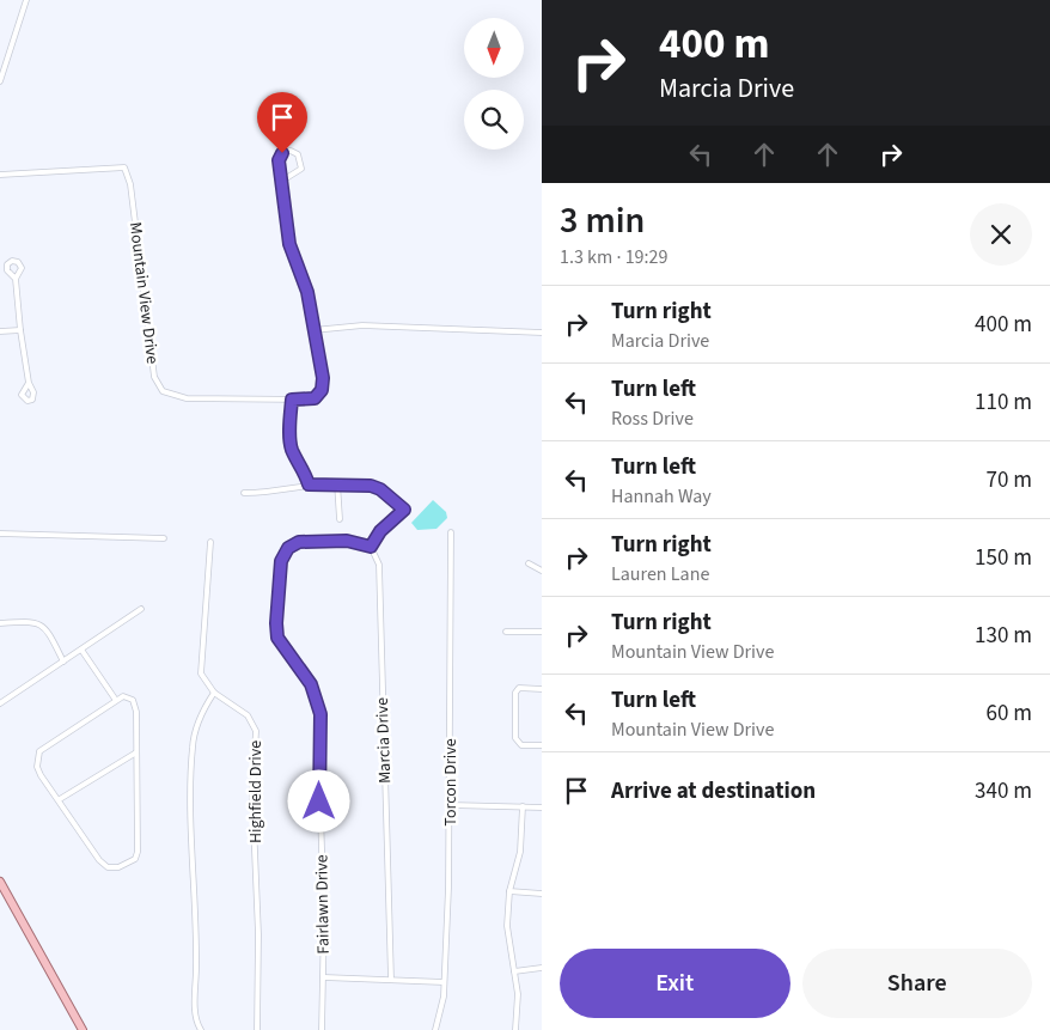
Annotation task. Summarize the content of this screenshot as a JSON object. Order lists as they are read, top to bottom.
{
  "streets": {
    "street": [
      "Mountain View Drive",
      "Marcia Drive",
      "Torcon Drive",
      "Highfield Drive",
      "Fairlawn Drive"
    ]
  },
  "crossings": [
    ["Marcia Drive", "Fairlawn Drive"]
  ],
  "north": "bottom",
  "page": {
    "turn": ["400 m", "Marcia Drive"],
    "heading": ["3 min", "1.3 km · 19:29"],
    "list": [
      {
        "name": "Turn right",
        "note": "Marcia Drive",
        "value": "400 m"
      },
      {
        "name": "Turn left",
        "note": "Ross Drive",
        "value": "110 m"
      },
      {
        "name": "Turn left",
        "note": "Hannah Way",
        "value": "70 m"
      },
      {
        "name": "Turn right",
        "note": "Lauren Lane",
        "value": "150 m"
      },
      {
        "name": "Turn right",
        "note": "Mountain View Drive",
        "value": "130 m"
      },
      {
        "name": "Turn left",
        "note": "Mountain View Drive",
        "value": "60 m"
      },
      {
        "name": "Arrive at destination",
        "value": "340 m"
      }
    ],
    "buttons": ["Exit", "Share"]
  }
}
